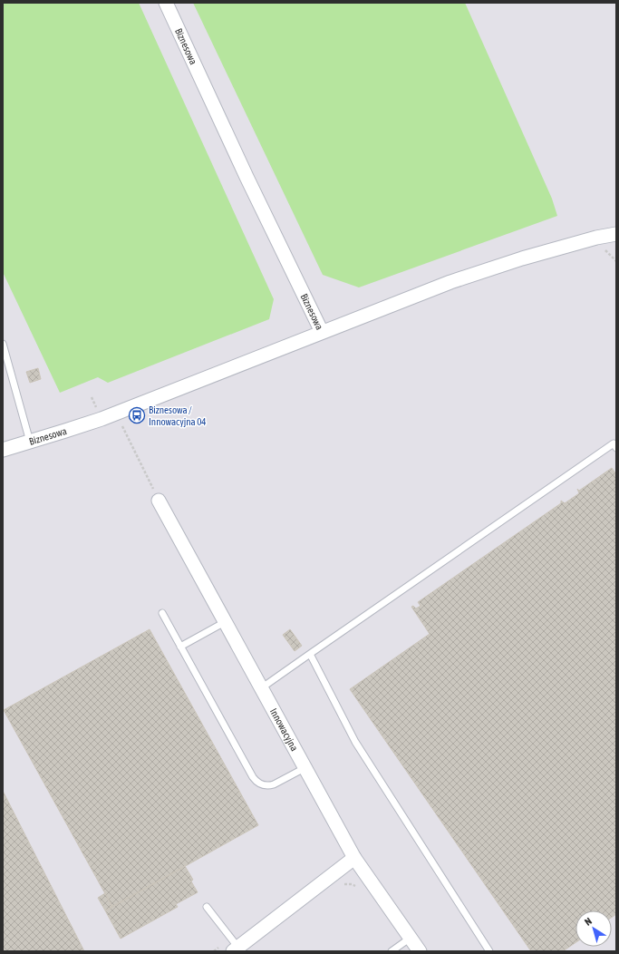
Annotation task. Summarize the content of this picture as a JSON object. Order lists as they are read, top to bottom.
{
  "streets": {
    "street": ["Biznesowa", "Innowacyjna"]
  },
  "places": {
    "bus stop": ["Biznesowa / Innowacyjna 04"]
  },
  "north": "top left"
}
